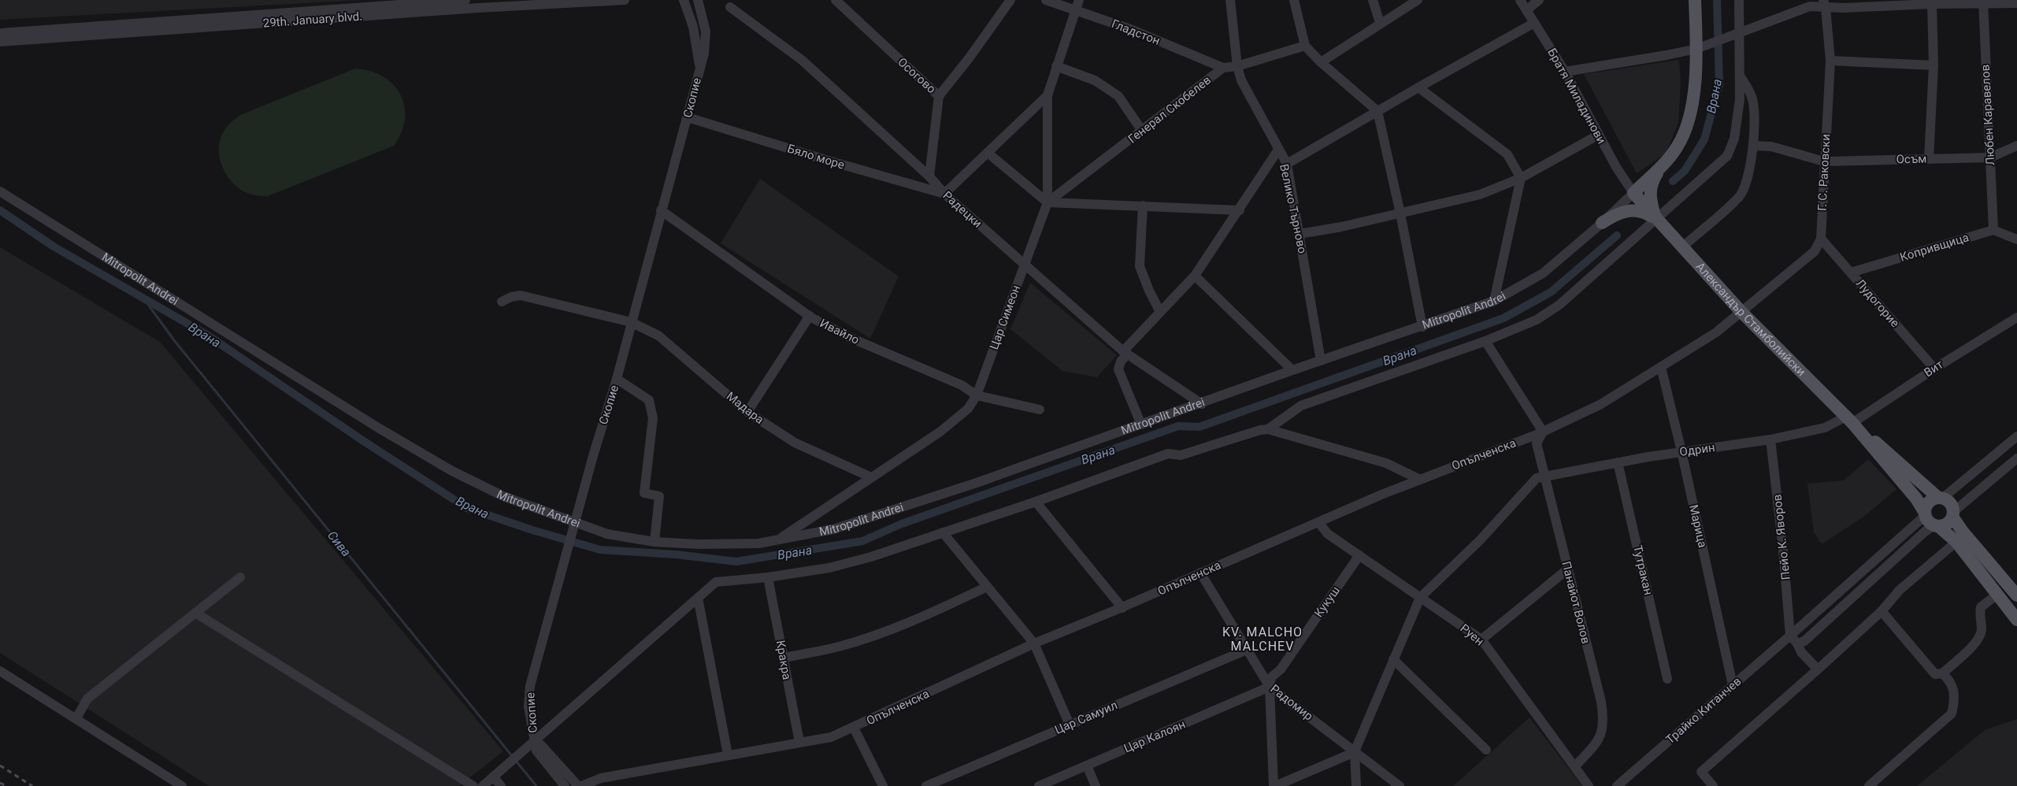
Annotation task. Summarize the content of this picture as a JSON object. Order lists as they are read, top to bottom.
{
  "streets": {
    "main road": ["Mitropolit Andrei", "Александър Стамболийски"],
    "street": [
      "29th. January blvd.",
      "Гладстон",
      "Осогово",
      "Братя Миладинови",
      "Скопие",
      "Генерал Скобелев",
      "Любен Каравелов",
      "Бяло море",
      "Осъм",
      "Г. С. Раковски",
      "Велико Търново",
      "Радецки",
      "Копривщица",
      "Лудогорие",
      "Цар Симеон",
      "Ивайло",
      "Вит",
      "Мадара",
      "Одрин",
      "Опълченска",
      "Марица",
      "Пейо К. Яворов",
      "Тутракан",
      "Кукуш",
      "Панайот Волов",
      "Руен",
      "Кракра",
      "Радомир",
      "Трайко Китанчев",
      "Цар Самуил",
      "Цар Калоян"
    ]
  },
  "crossings": [
    ["Гладстон", "Генерал Скобелев"],
    ["Гладстон", "Цар Симеон"],
    ["Осогово", "Радецки"],
    ["Братя Миладинови", "Mitropolit Andrei"],
    ["Братя Миладинови", "Александър Стамболийски"],
    ["Скопие", "Бяло море"],
    ["Скопие", "Mitropolit Andrei"],
    ["Скопие", "Ивайло"],
    ["Скопие", "Мадара"],
    ["Генерал Скобелев", "Велико Търново"],
    ["Генерал Скобелев", "Цар Симеон"],
    ["Любен Каравелов", "Осъм"],
    ["Любен Каравелов", "Копривщица"],
    ["Бяло море", "Радецки"],
    ["Осъм", "Г. С. Раковски"],
    ["Г. С. Раковски", "Лудогорие"],
    ["Велико Търново", "Mitropolit Andrei"],
    ["Радецки", "Mitropolit Andrei"],
    ["Радецки", "Цар Симеон"],
    ["Копривщица", "Лудогорие"],
    ["Mitropolit Andrei", "Цар Симеон"],
    ["Mitropolit Andrei", "Александър Стамболийски"],
    ["Лудогорие", "Вит"],
    ["Цар Симеон", "Ивайло"],
    ["Цар Симеон", "Мадара"],
    ["Александър Стамболийски", "Вит"],
    ["Александър Стамболийски", "Одрин"],
    ["Александър Стамболийски", "Опълченска"],
    ["Александър Стамболийски", "Трайко Китанчев"],
    ["Вит", "Одрин"],
    ["Одрин", "Марица"],
    ["Одрин", "Пейо К. Яворов"],
    ["Одрин", "Тутракан"],
    ["Одрин", "Панайот Волов"],
    ["Опълченска", "Марица"],
    ["Опълченска", "Панайот Волов"],
    ["Опълченска", "Руен"],
    ["Опълченска", "Кракра"],
    ["Опълченска", "Радомир"],
    ["Марица", "Трайко Китанчев"],
    ["Пейо К. Яворов", "Трайко Китанчев"],
    ["Кукуш", "Руен"],
    ["Кукуш", "Радомир"],
    ["Кукуш", "Цар Калоян"],
    ["Панайот Волов", "Руен"],
    ["Радомир", "Цар Самуил"],
    ["Радомир", "Цар Калоян"]
  ],
  "districts": ["KV. MALCHO MALCHEV"],
  "water": ["Врана", "Сива"]
}
